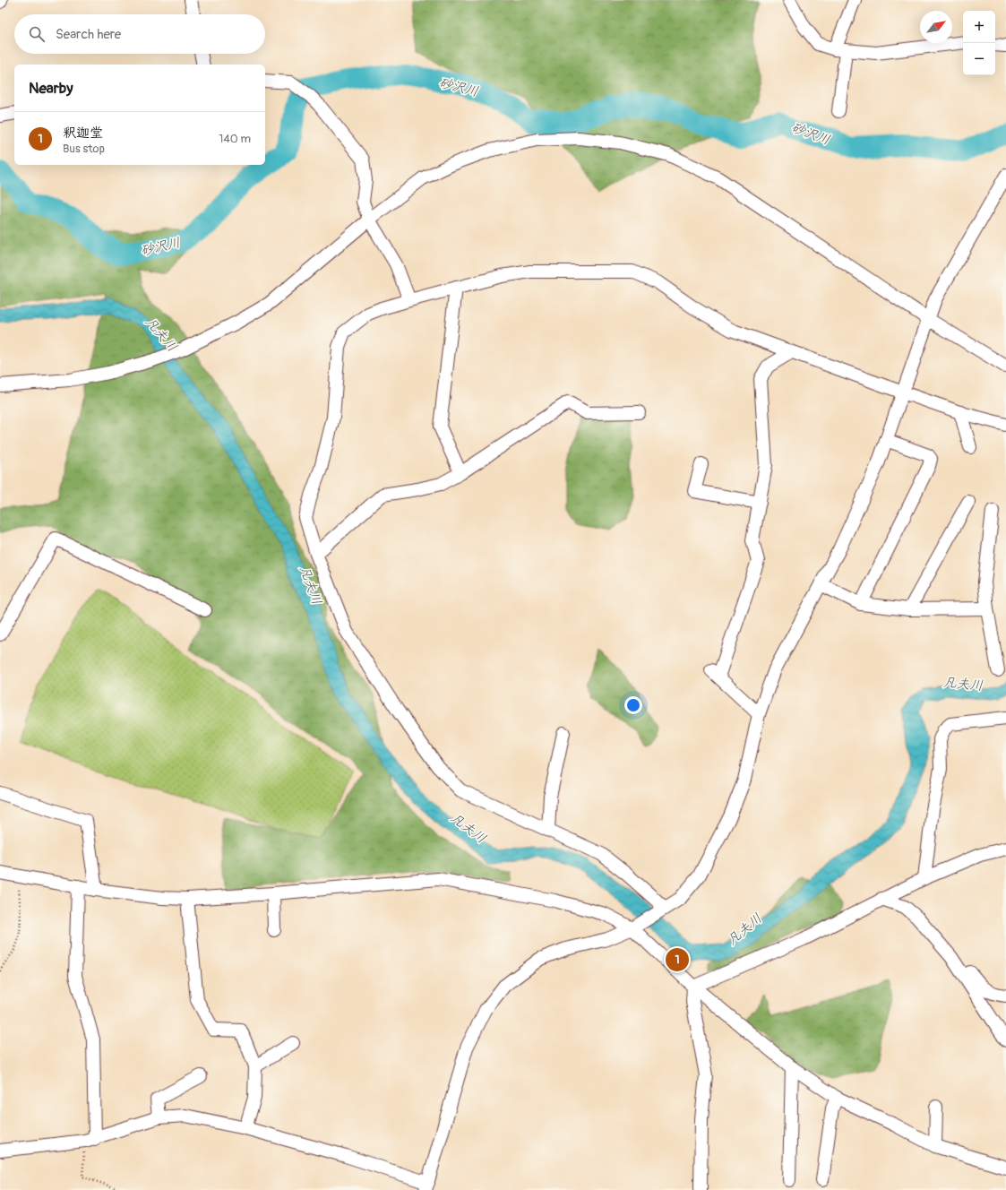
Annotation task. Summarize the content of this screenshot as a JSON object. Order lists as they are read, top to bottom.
{
  "water": ["砂沢川", "凡夫川"],
  "north": "top right",
  "page": {
    "map_buttons": ["+", "−"],
    "search": "Search here",
    "heading": "Nearby",
    "list": [
      {
        "mark": "1",
        "name": "釈迦堂",
        "note": "Bus stop",
        "value": "140 m"
      }
    ],
    "pins": "1"
  }
}
